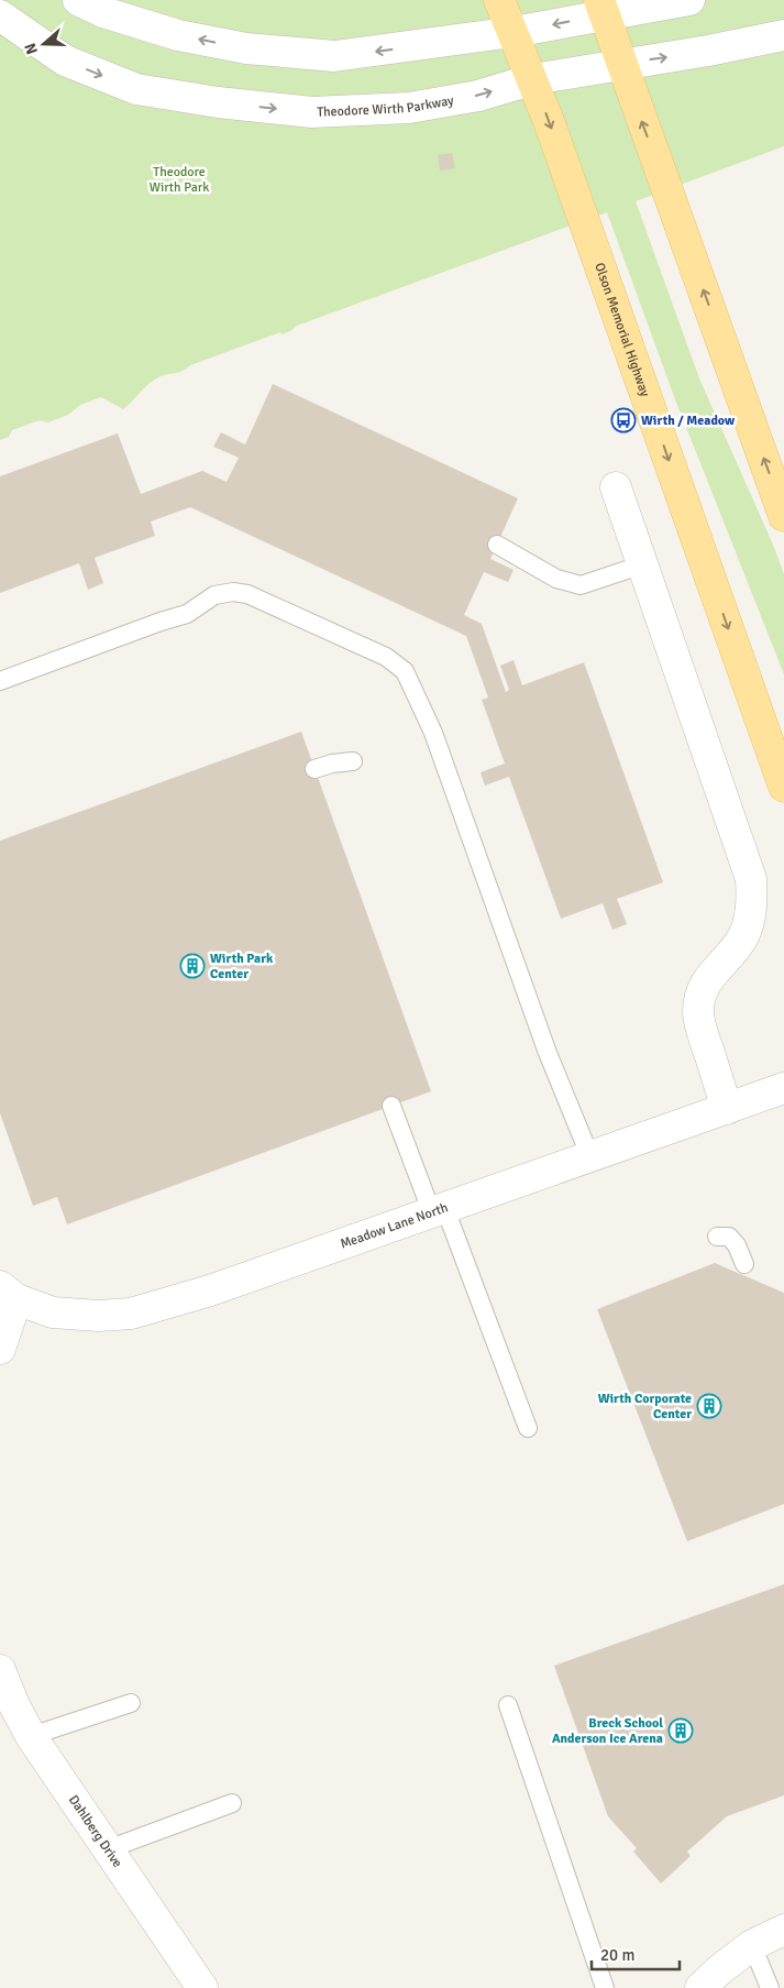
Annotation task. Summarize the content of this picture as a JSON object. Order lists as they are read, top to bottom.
{
  "streets": {
    "main road": ["Olson Memorial Highway"],
    "street": ["Theodore Wirth Parkway", "Meadow Lane North", "Dahlberg Drive"]
  },
  "crossings": [
    ["Theodore Wirth Parkway", "Olson Memorial Highway"]
  ],
  "parks": ["Theodore Wirth Park"],
  "places": {
    "bus stop": ["Wirth / Meadow"],
    "building": ["Wirth Park Center", "Wirth Corporate Center", "Breck School Anderson Ice Arena"]
  },
  "scale_bar": "20 m",
  "north": "left"
}
